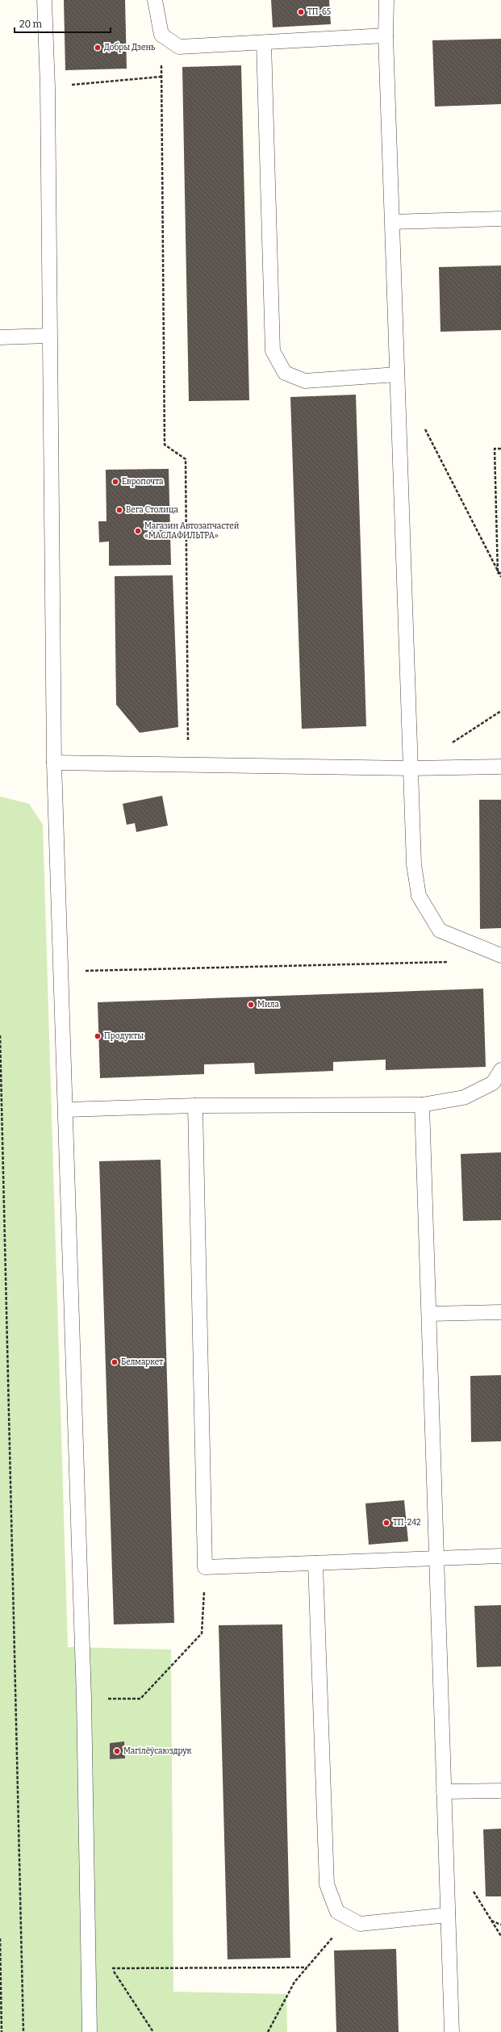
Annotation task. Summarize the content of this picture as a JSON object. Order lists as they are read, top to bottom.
{
  "places": [
    "ТП-65",
    "Добры Дзень",
    "Европочта",
    "Вега Столица",
    "Магазин Автозапчастей «МАСЛАФИЛЬТРА»",
    "Мила",
    "Продукты",
    "Белмаркет",
    "ТП-242",
    "Магілёўсаюздрук"
  ],
  "scale_bar": "20 m"
}
